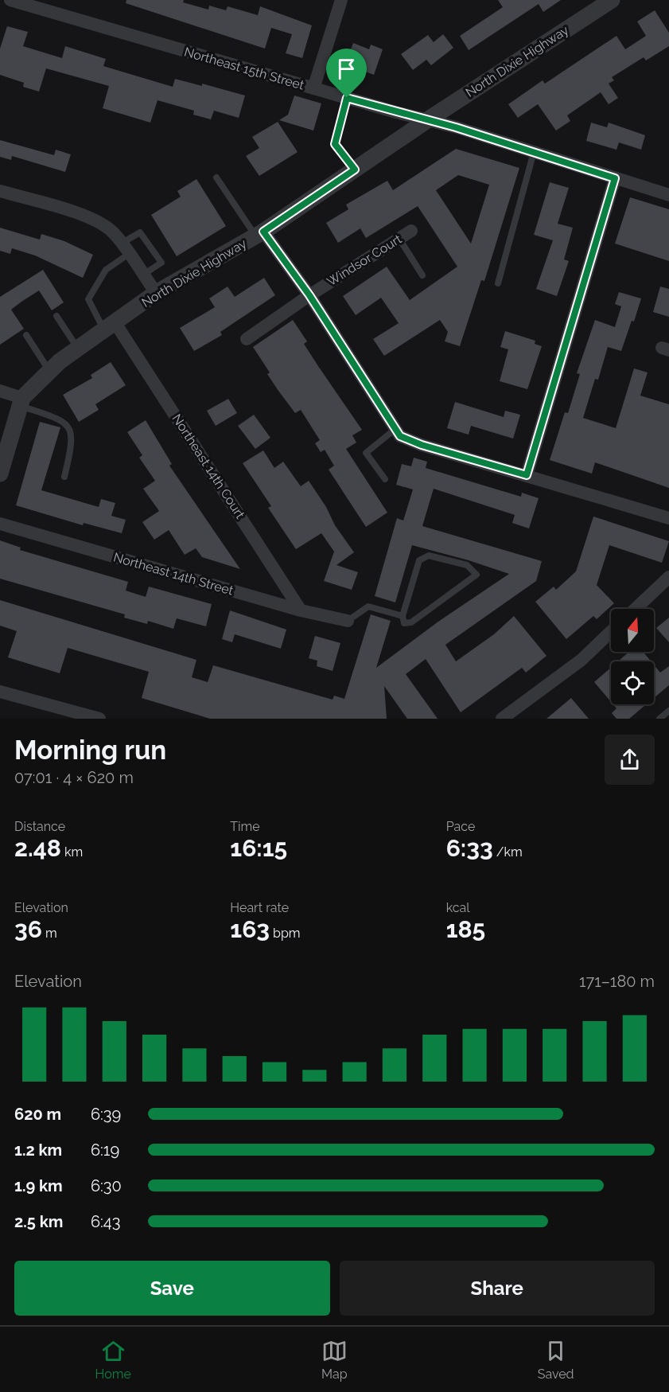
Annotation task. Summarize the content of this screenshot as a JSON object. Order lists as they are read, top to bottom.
{
  "streets": {
    "street": [
      "North Dixie Highway",
      "Northeast 15th Street",
      "Windsor Court",
      "Northeast 14th Court",
      "Northeast 14th Street"
    ]
  },
  "crossings": [
    ["North Dixie Highway", "Northeast 15th Street"],
    ["North Dixie Highway", "Northeast 14th Court"],
    ["Northeast 14th Court", "Northeast 14th Street"]
  ],
  "north": "top",
  "page": {
    "heading": ["Morning run", "07:01 · 4 × 620 m"],
    "stats": [
      ["Distance", "2.48 km"],
      ["Time", "16:15"],
      ["Pace", "6:33 /km"],
      ["Elevation", "36 m"],
      ["Heart rate", "163 bpm"],
      ["kcal", "185"]
    ],
    "chart": ["Elevation", "171–180 m"],
    "list": [
      {
        "name": "620 m",
        "note": "6:39"
      },
      {
        "name": "1.2 km",
        "note": "6:19"
      },
      {
        "name": "1.9 km",
        "note": "6:30"
      },
      {
        "name": "2.5 km",
        "note": "6:43"
      }
    ],
    "buttons": ["Save", "Share"],
    "tabs": ["Home", "Map", "Saved"]
  }
}
